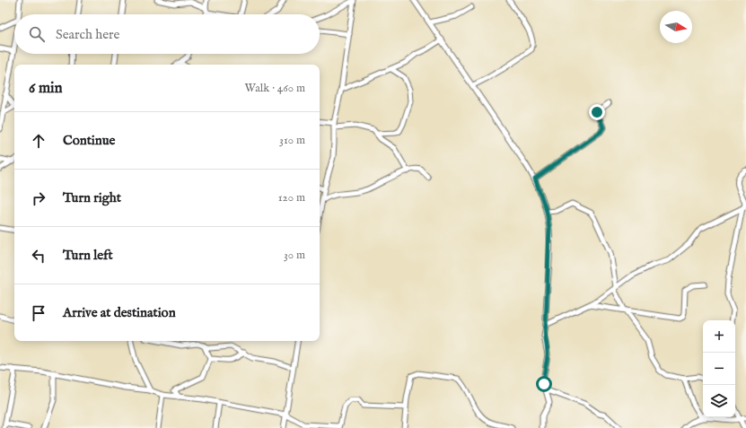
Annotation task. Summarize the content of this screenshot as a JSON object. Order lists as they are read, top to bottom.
{
  "north": "right",
  "page": {
    "search": "Search here",
    "heading": ["6 min", "Walk · 460 m"],
    "list": [
      ["Continue", "310 m"],
      ["Turn right", "120 m"],
      ["Turn left", "30 m"],
      "Arrive at destination"
    ],
    "map_buttons": ["+", "−"]
  }
}
